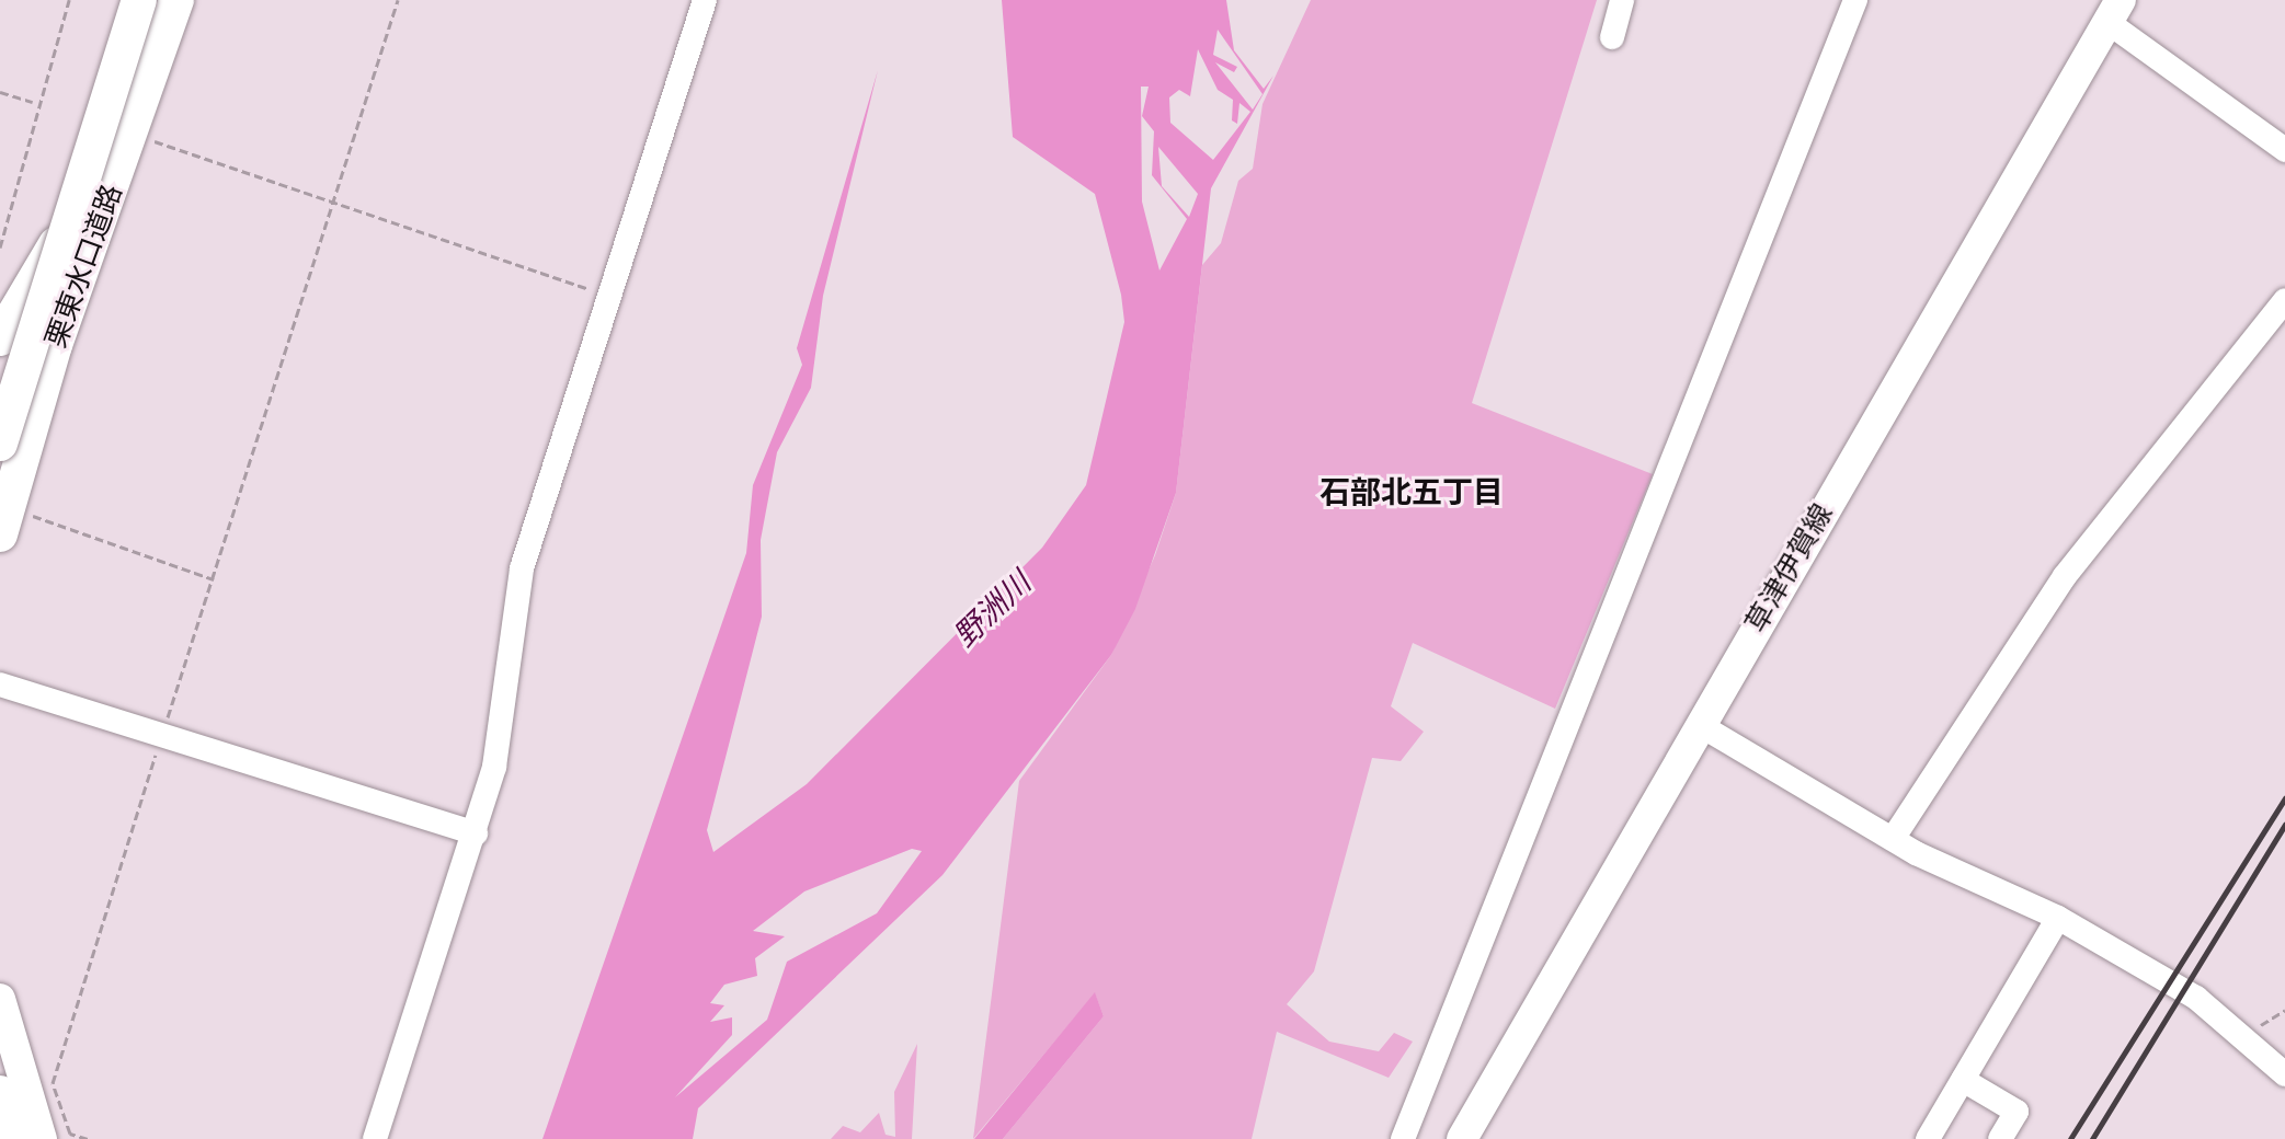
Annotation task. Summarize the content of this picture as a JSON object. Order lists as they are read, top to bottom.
{
  "streets": {
    "highway": ["栗東水口道路"],
    "main road": ["草津伊賀線"]
  },
  "districts": ["石部北五丁目"],
  "water": ["野洲川"]
}
